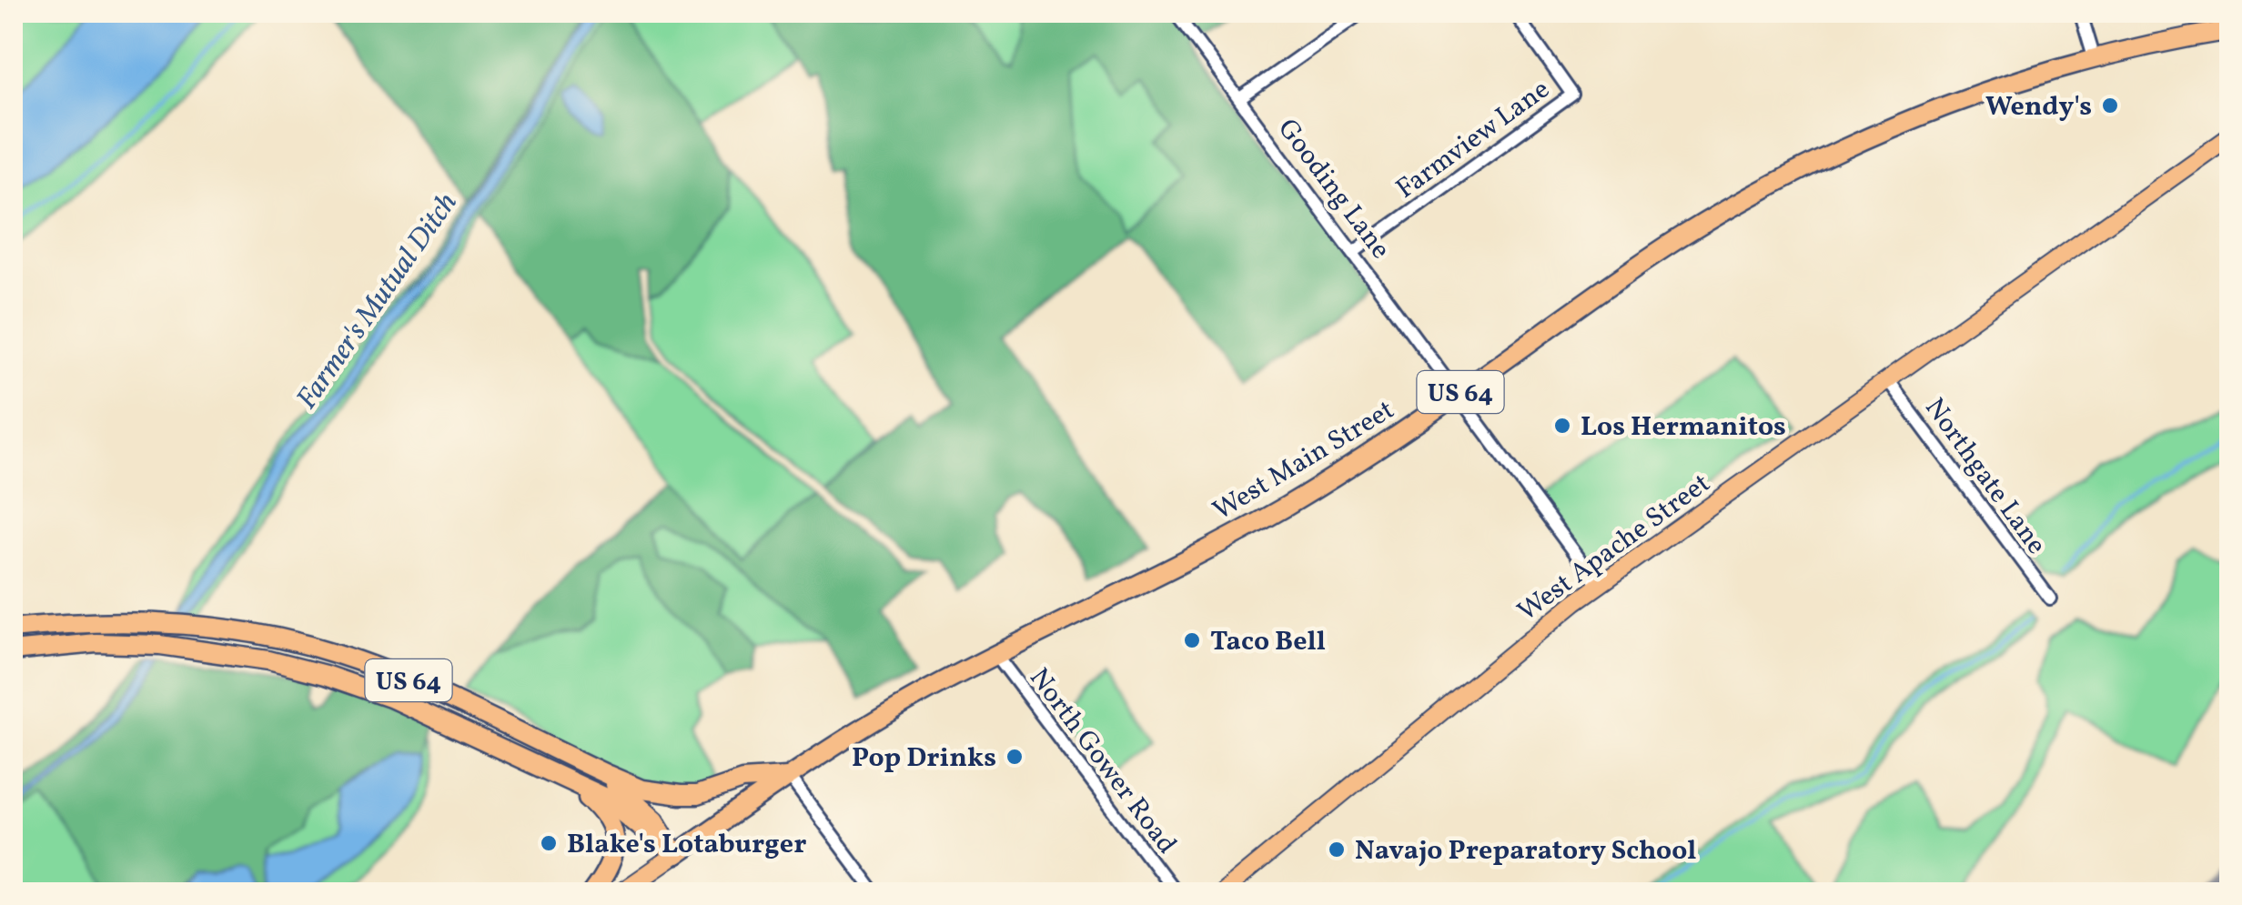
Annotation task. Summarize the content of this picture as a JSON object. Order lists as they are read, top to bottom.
{
  "streets": {
    "highway": ["US 64", "West Main Street"],
    "main road": ["West Apache Street"],
    "street": [
      "Farmview Lane",
      "Gooding Lane",
      "Northgate Lane",
      "North Gower Road"
    ]
  },
  "crossings": [
    ["Farmview Lane", "Gooding Lane"],
    ["Gooding Lane", "West Main Street"],
    ["Gooding Lane", "West Apache Street"],
    ["US 64", "West Main Street"],
    ["West Main Street", "North Gower Road"],
    ["Northgate Lane", "West Apache Street"]
  ],
  "water": ["Farmer's Mutual Ditch"],
  "places": [
    "Wendy's",
    "Los Hermanitos",
    "Taco Bell",
    "Pop Drinks",
    "Blake's Lotaburger",
    "Navajo Preparatory School"
  ]
}
